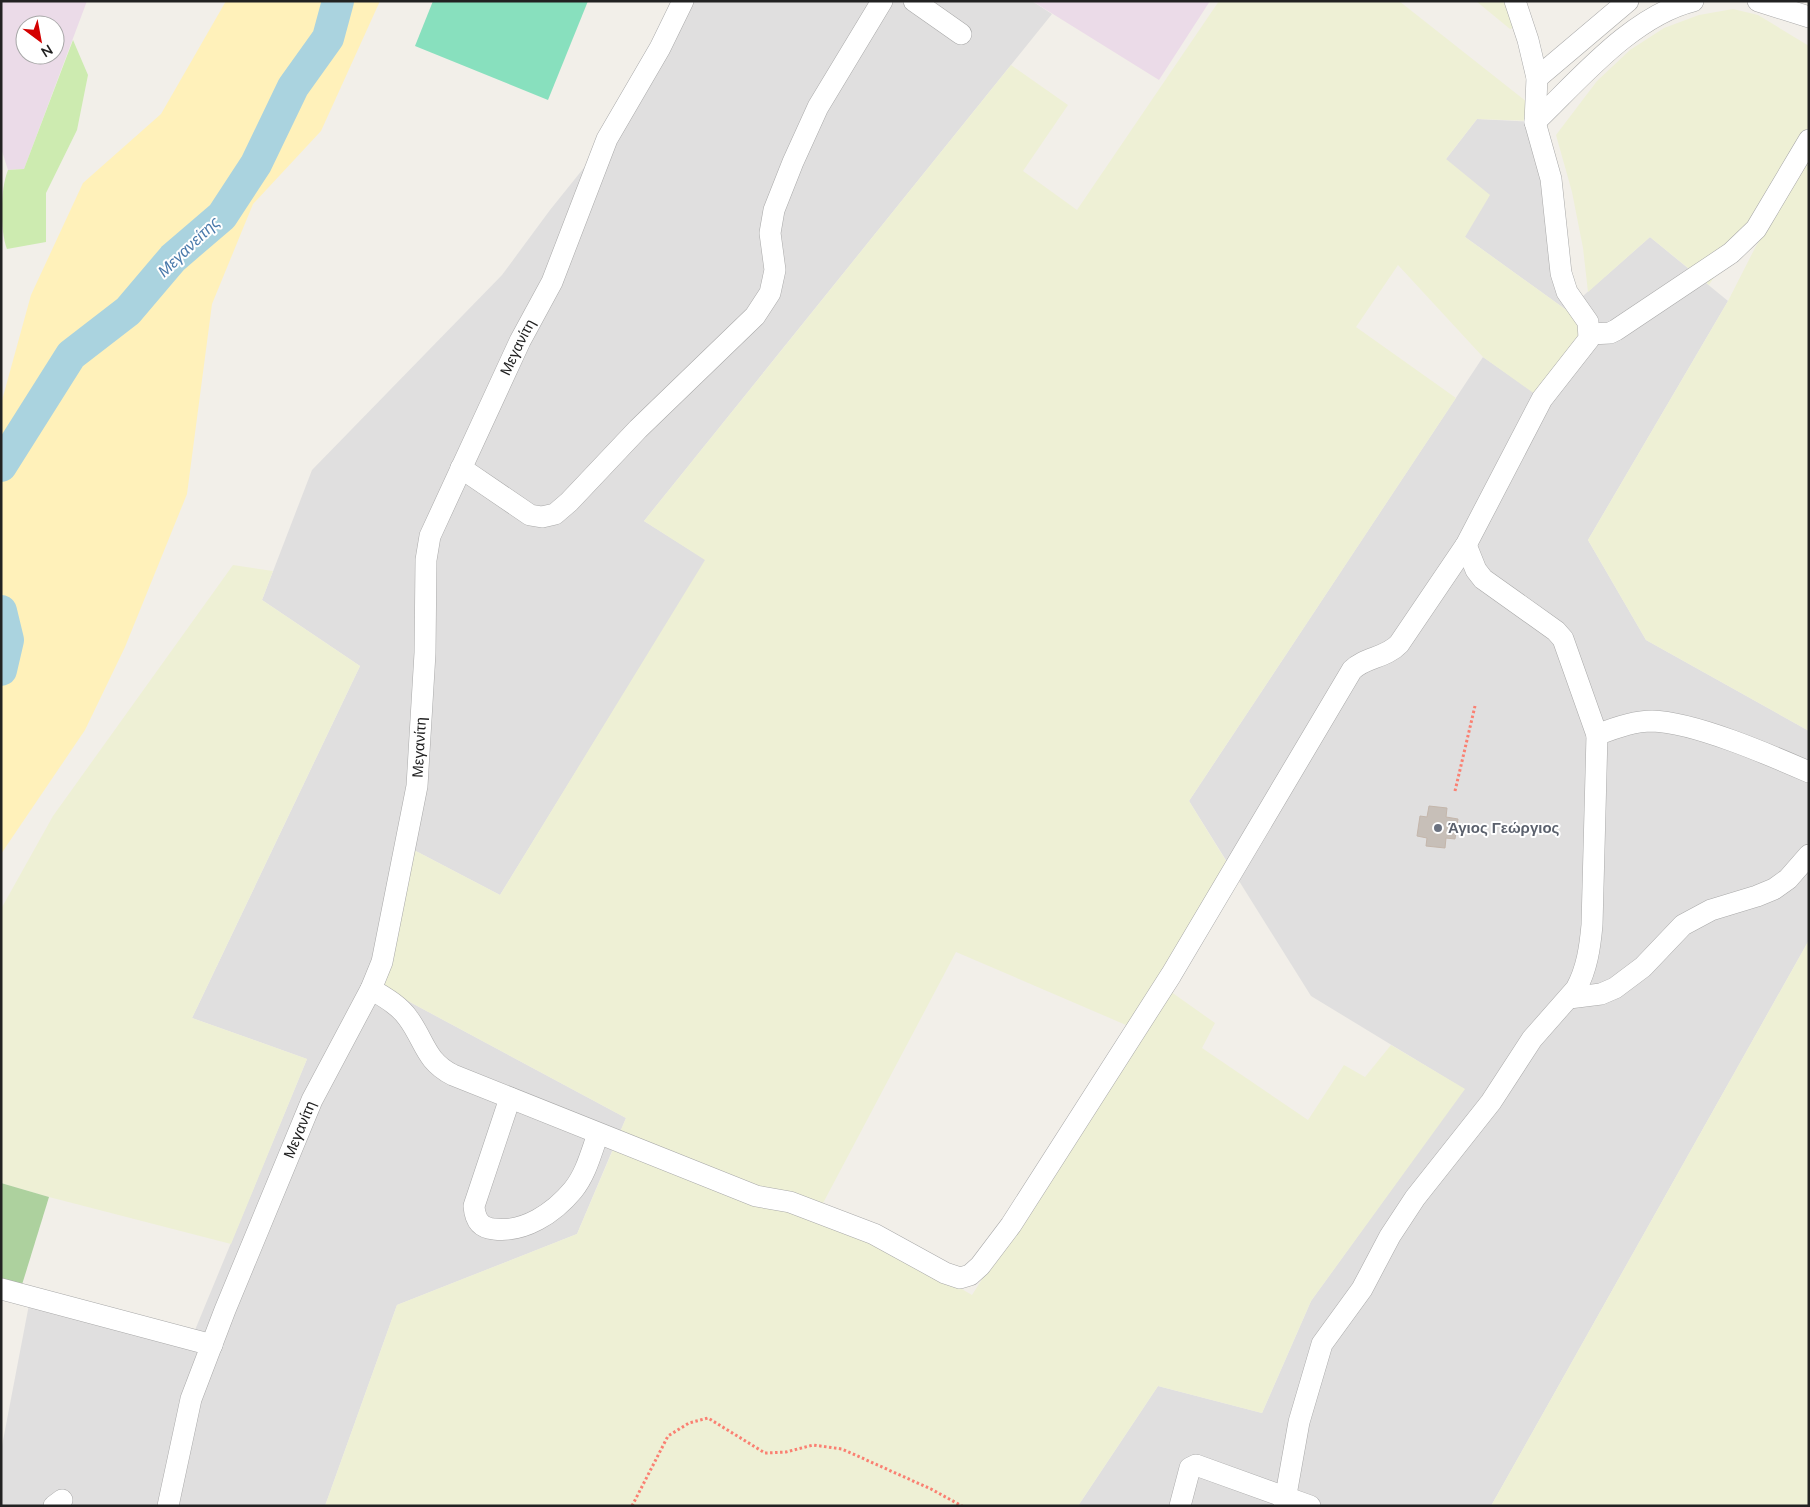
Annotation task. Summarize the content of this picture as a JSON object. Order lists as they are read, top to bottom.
{
  "streets": {
    "street": ["Μεγανίτη"]
  },
  "water": ["Μεγανείτης"],
  "places": ["Άγιος Γεώργιος"],
  "north": "bottom right"
}
